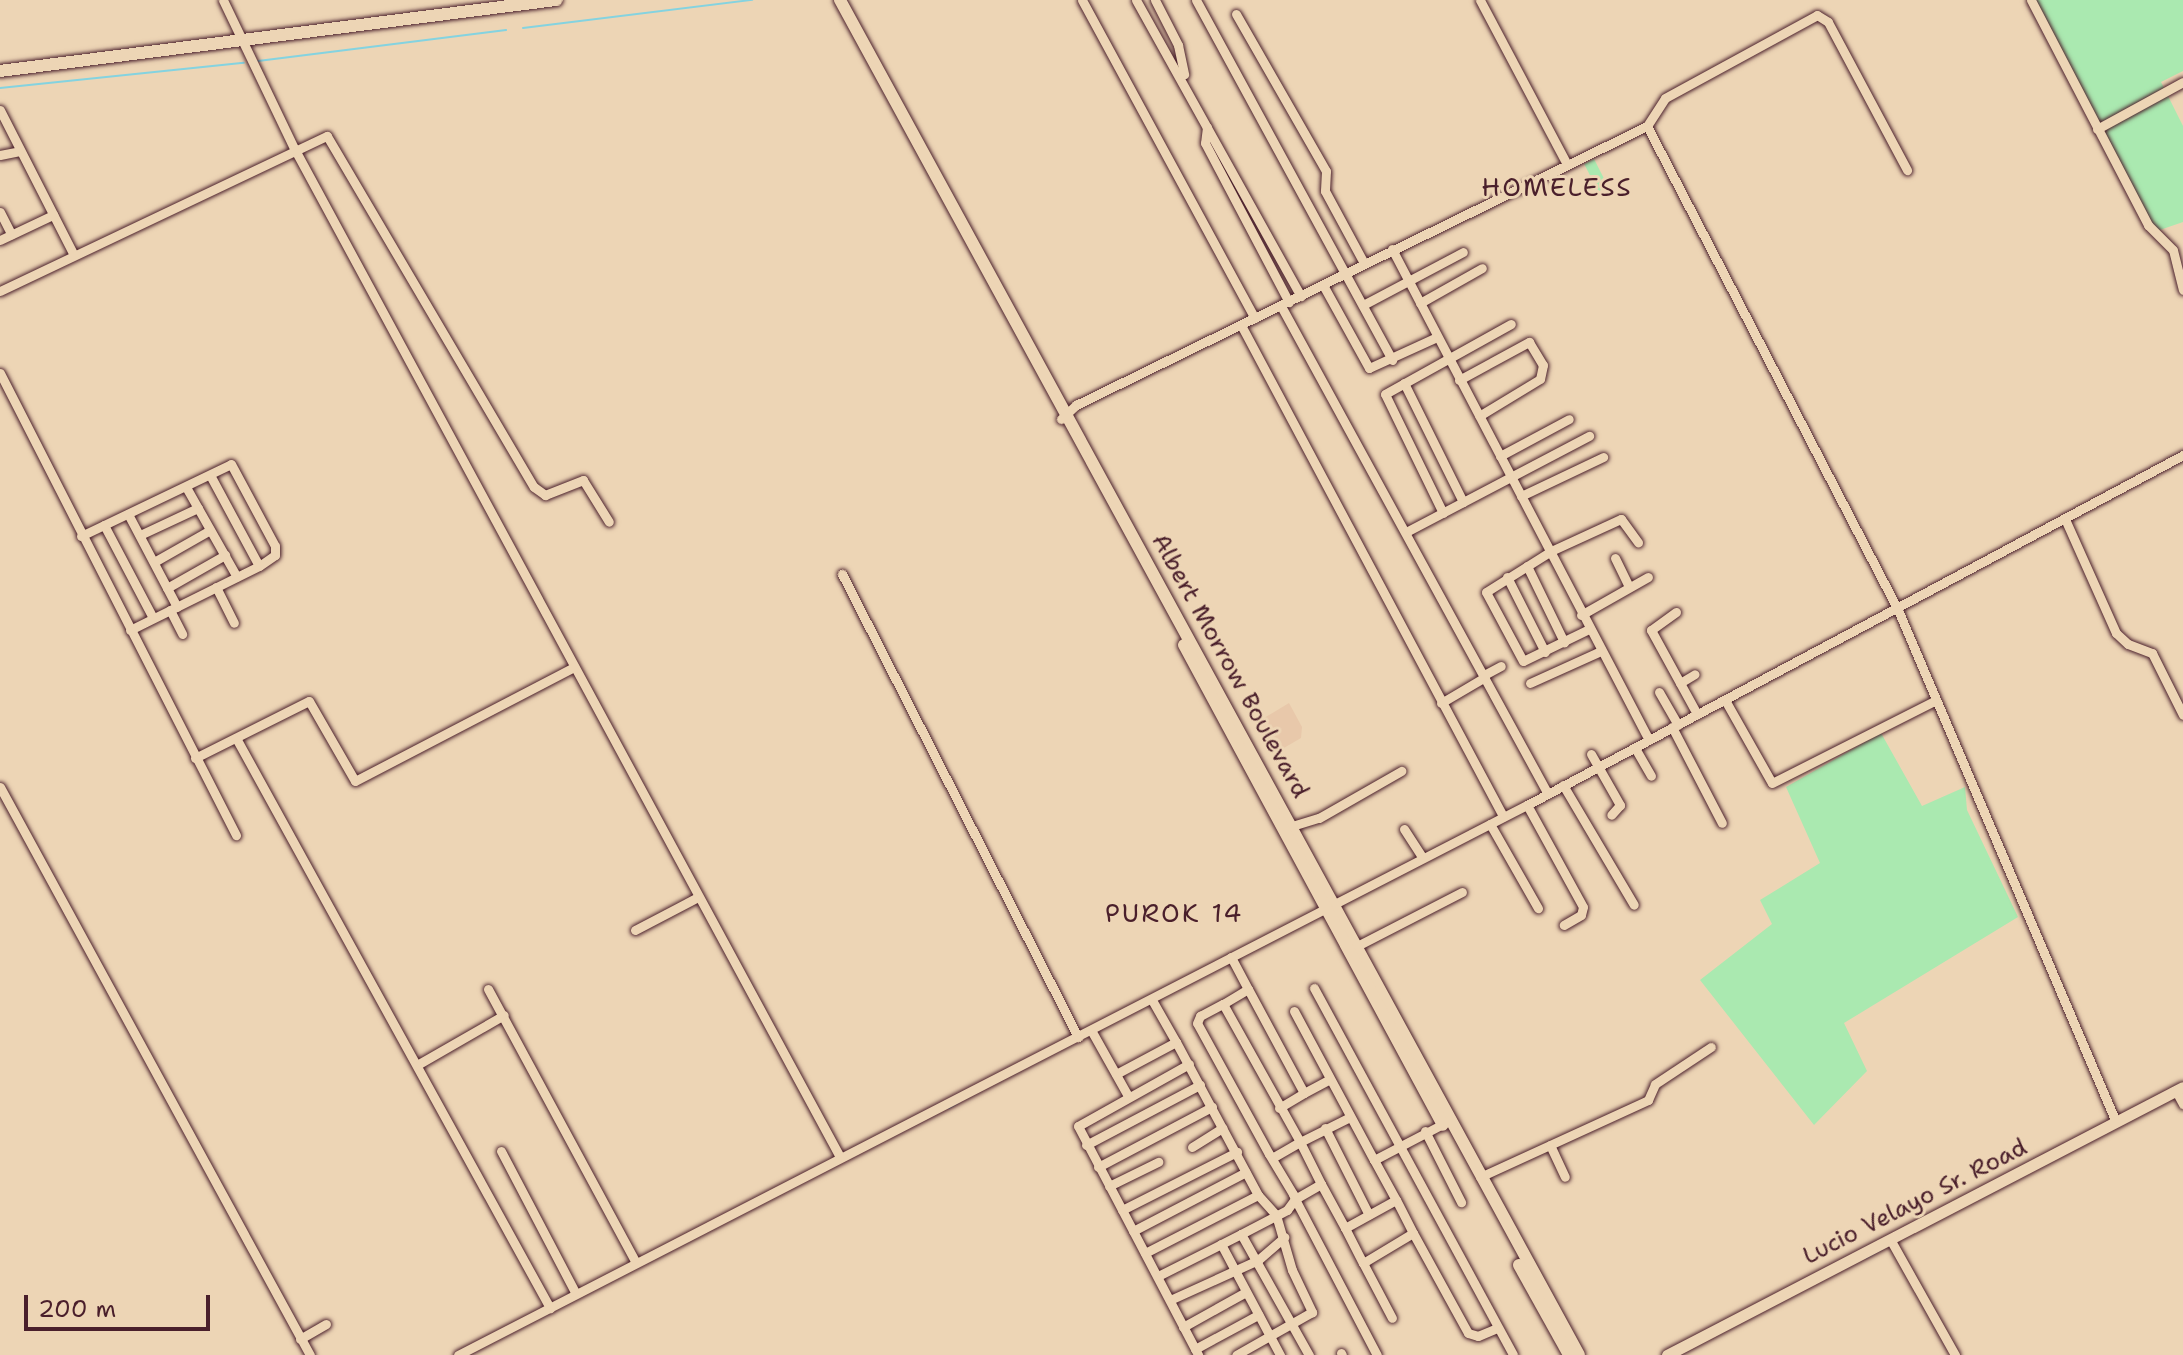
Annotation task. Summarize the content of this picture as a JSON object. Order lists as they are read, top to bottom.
{
  "streets": {
    "highway": ["Albert Morrow Boulevard"],
    "main road": ["Lucio Velayo Sr. Road"]
  },
  "districts": ["HOMELESS", "PUROK 14"],
  "scale_bar": "200 m"
}
